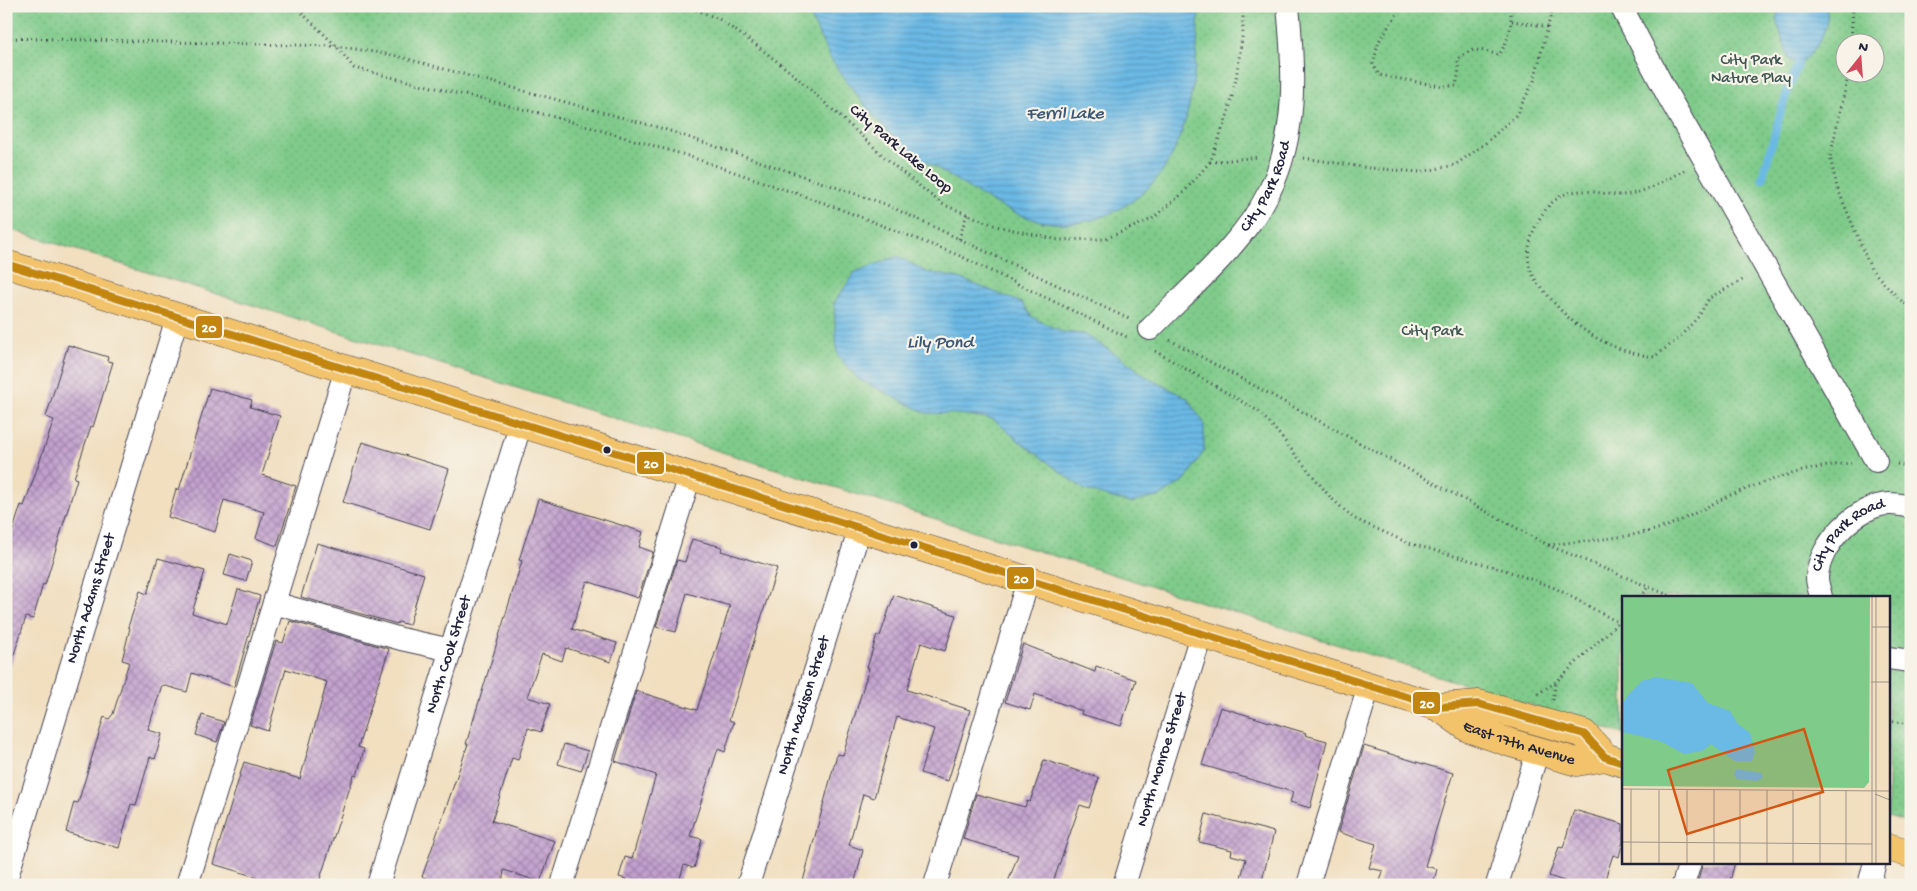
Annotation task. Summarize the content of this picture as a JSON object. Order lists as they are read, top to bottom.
{
  "streets": {
    "main road": ["East 17th Avenue"],
    "street": [
      "City Park Road",
      "North Adams Street",
      "North Cook Street",
      "North Madison Street",
      "North Monroe Street"
    ],
    "path": ["City Park Lake Loop"]
  },
  "crossings": [
    ["North Adams Street", "East 17th Avenue"],
    ["North Cook Street", "East 17th Avenue"],
    ["North Madison Street", "East 17th Avenue"],
    ["East 17th Avenue", "North Monroe Street"]
  ],
  "water": ["Ferril Lake", "Lily Pond"],
  "parks": ["City Park Nature Play", "City Park"],
  "lines": ["transit line 20"],
  "north": "top"
}
